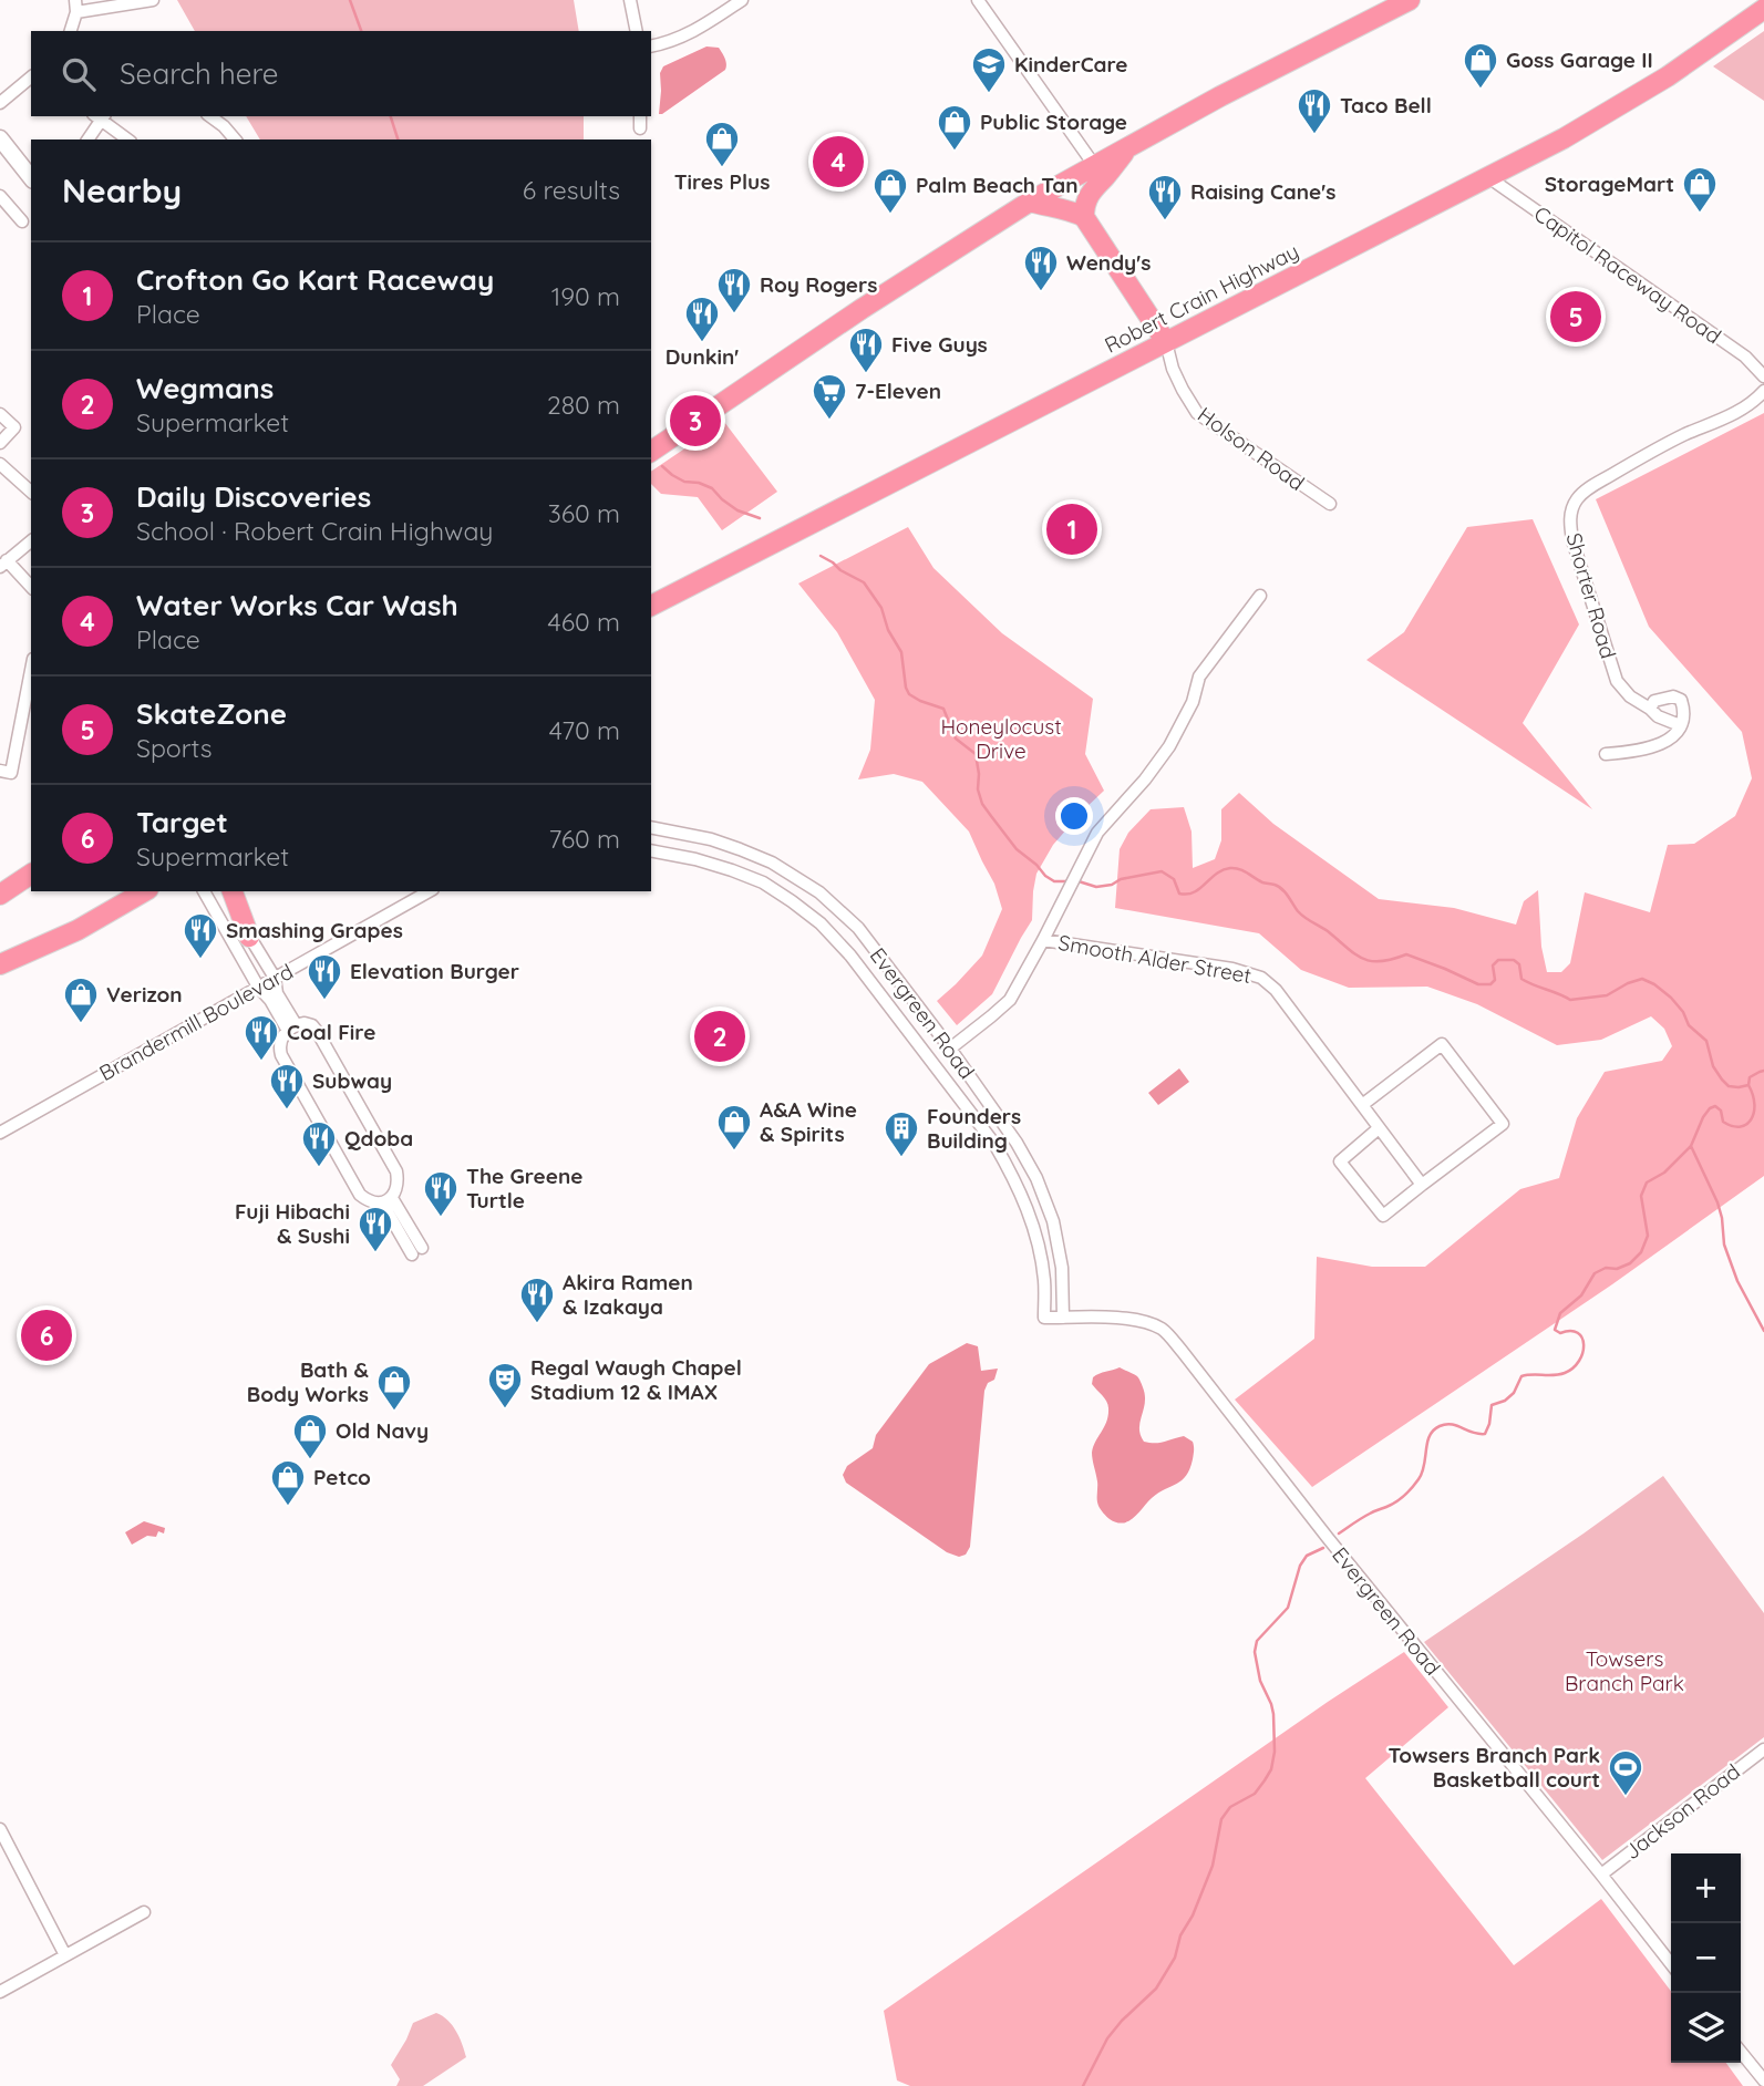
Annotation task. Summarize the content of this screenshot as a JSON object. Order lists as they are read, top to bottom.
{
  "streets": {
    "highway": ["Robert Crain Highway"],
    "street": [
      "Capitol Raceway Road",
      "Holson Road",
      "Shorter Road",
      "Smooth Alder Street",
      "Evergreen Road",
      "Brandermill Boulevard",
      "Jackson Road"
    ]
  },
  "crossings": [
    ["Capitol Raceway Road", "Robert Crain Highway"],
    ["Robert Crain Highway", "Holson Road"],
    ["Evergreen Road", "Jackson Road"]
  ],
  "parks": ["Honeylocust Drive", "Towsers Branch Park"],
  "places": {
    "shop": [
      "Goss Garage II",
      "Public Storage",
      "Tires Plus",
      "StorageMart",
      "Palm Beach Tan",
      "Verizon",
      "A&A Wine & Spirits",
      "Bath & Body Works",
      "Old Navy",
      "Petco"
    ],
    "school or university": ["KinderCare"],
    "restaurant": [
      "Taco Bell",
      "Raising Cane's",
      "Wendy's",
      "Roy Rogers",
      "Dunkin'",
      "Five Guys",
      "Smashing Grapes",
      "Elevation Burger",
      "Coal Fire",
      "Subway",
      "Qdoba",
      "The Greene Turtle",
      "Fuji Hibachi & Sushi",
      "Akira Ramen & Izakaya"
    ],
    "supermarket": ["7-Eleven"],
    "building": ["Founders Building"],
    "theatre": ["Regal Waugh Chapel Stadium 12 & IMAX"],
    "sports": ["Towsers Branch Park Basketball court"]
  },
  "page": {
    "search": "Search here",
    "pins": [
      "4",
      "5",
      "3",
      "1",
      "2",
      "6"
    ],
    "heading": ["Nearby", "6 results"],
    "list": [
      {
        "mark": "1",
        "name": "Crofton Go Kart Raceway",
        "note": "Place",
        "value": "190 m"
      },
      {
        "mark": "2",
        "name": "Wegmans",
        "note": "Supermarket",
        "value": "280 m"
      },
      {
        "mark": "3",
        "name": "Daily Discoveries",
        "note": "School · Robert Crain Highway",
        "value": "360 m"
      },
      {
        "mark": "4",
        "name": "Water Works Car Wash",
        "note": "Place",
        "value": "460 m"
      },
      {
        "mark": "5",
        "name": "SkateZone",
        "note": "Sports",
        "value": "470 m"
      },
      {
        "mark": "6",
        "name": "Target",
        "note": "Supermarket",
        "value": "760 m"
      }
    ],
    "map_buttons": ["+", "−"]
  }
}
